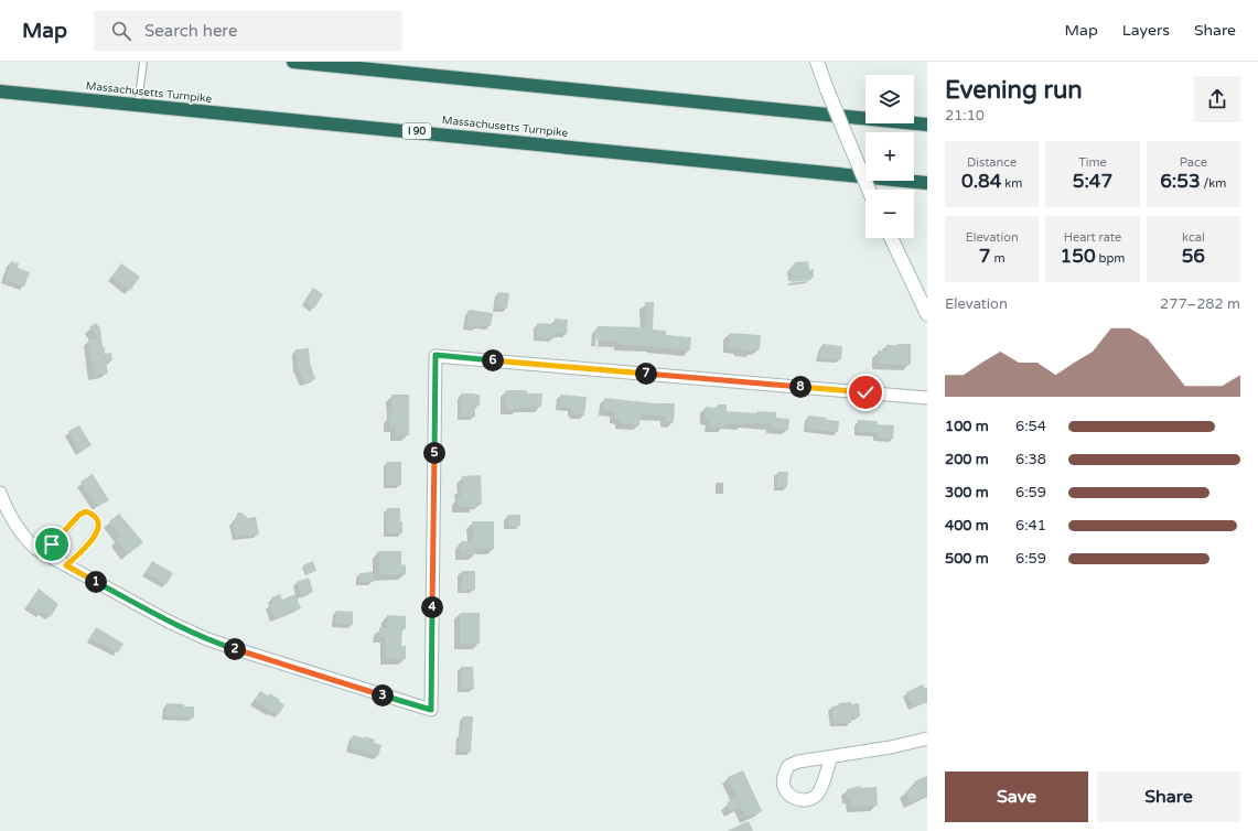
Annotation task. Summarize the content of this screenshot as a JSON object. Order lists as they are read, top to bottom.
{
  "streets": {
    "highway": ["Massachusetts Turnpike", "I 90"]
  },
  "page": {
    "header": "Map",
    "search": "Search here",
    "nav": ["Map", "Layers", "Share"],
    "heading": ["Evening run", "21:10"],
    "map_buttons": ["+", "−"],
    "stats": [
      ["Distance", "0.84 km"],
      ["Time", "5:47"],
      ["Pace", "6:53 /km"],
      ["Elevation", "7 m"],
      ["Heart rate", "150 bpm"],
      ["kcal", "56"]
    ],
    "chart": ["Elevation", "277–282 m"],
    "pins": [
      "6",
      "7",
      "8",
      "5",
      "1",
      "4",
      "2",
      "3"
    ],
    "list": [
      {
        "name": "100 m",
        "note": "6:54"
      },
      {
        "name": "200 m",
        "note": "6:38"
      },
      {
        "name": "300 m",
        "note": "6:59"
      },
      {
        "name": "400 m",
        "note": "6:41"
      },
      {
        "name": "500 m",
        "note": "6:59"
      }
    ],
    "buttons": ["Save", "Share"]
  }
}
